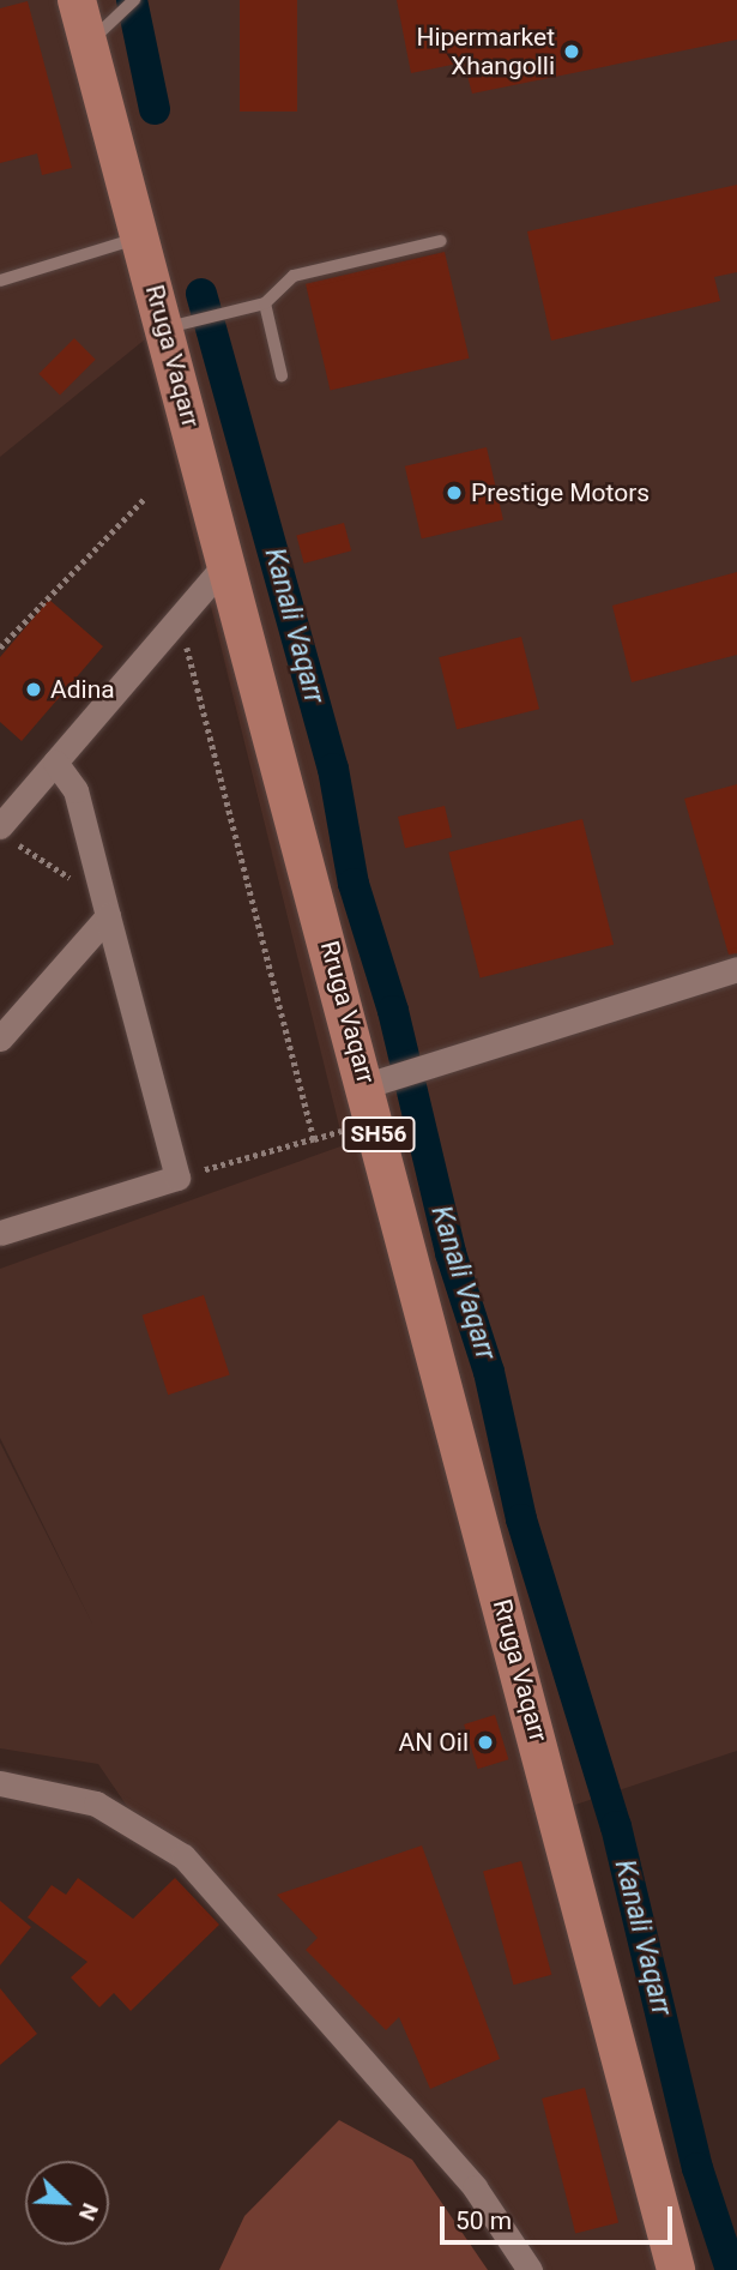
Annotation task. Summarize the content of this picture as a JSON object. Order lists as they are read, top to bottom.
{
  "streets": {
    "main road": ["Rruga Vaqarr", "SH56"]
  },
  "water": ["Kanali Vaqarr"],
  "places": [
    "Hipermarket Xhangolli",
    "Prestige Motors",
    "Adina",
    "AN Oil"
  ],
  "scale_bar": "50 m",
  "north": "bottom right"
}
